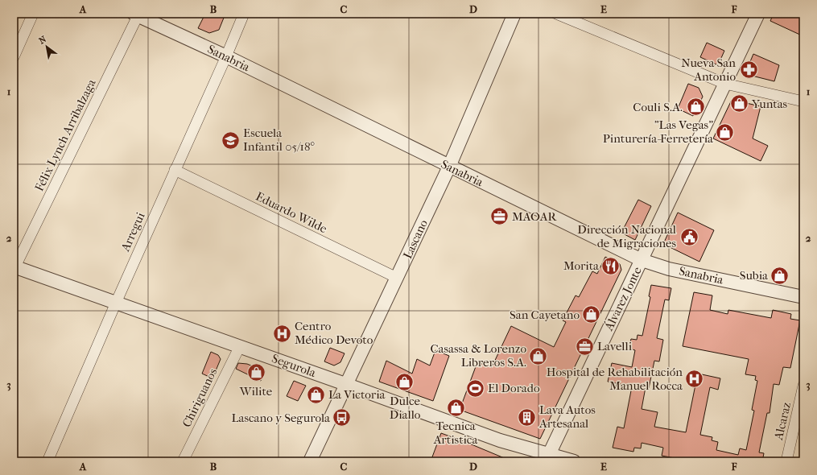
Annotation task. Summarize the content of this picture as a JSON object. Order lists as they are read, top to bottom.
{
  "streets": {
    "street": [
      "Sanabria",
      "Félix Lynch Arribalzaga",
      "Eduardo Wilde",
      "Arregui",
      "Lascano",
      "Álvarez Jonte",
      "Segurola",
      "Chiriguanos",
      "Alcaraz"
    ]
  },
  "crossings": [
    ["Sanabria", "Félix Lynch Arribalzaga"],
    ["Sanabria", "Arregui"],
    ["Sanabria", "Lascano"],
    ["Sanabria", "Álvarez Jonte"],
    ["Félix Lynch Arribalzaga", "Segurola"],
    ["Eduardo Wilde", "Arregui"],
    ["Eduardo Wilde", "Lascano"],
    ["Arregui", "Segurola"],
    ["Lascano", "Segurola"],
    ["Álvarez Jonte", "Segurola"],
    ["Segurola", "Chiriguanos"]
  ],
  "places": {
    "pharmacy": ["Nueva San Antonio"],
    "shop": [
      "Yuntas",
      "Couli S.A.",
      "\"Las Vegas\" Pinturería-Ferretería",
      "Subia",
      "San Cayetano",
      "Casassa & Lorenzo Libreros S.A.",
      "Wilite",
      "Dulce Diallo",
      "La Victoria",
      "Tecnica Artistica"
    ],
    "school or university": ["Escuela Infantil 05/18°"],
    "office": ["MAOAR", "Lavelli"],
    "public building": ["Dirección Nacional de Migraciones"],
    "restaurant": ["Morita"],
    "hospital": ["Centro Médico Devoto", "Hospital de Rehabilitación Manuel Rocca"],
    "sports": ["El Dorado"],
    "building": ["Lava Autos Artesanal"],
    "bus stop": ["Lascano y Segurola"]
  },
  "north": "top left",
  "grid": {
    "columns": [
      "A",
      "B",
      "C",
      "D",
      "E",
      "F"
    ],
    "rows": ["1", "2", "3"]
  }
}
